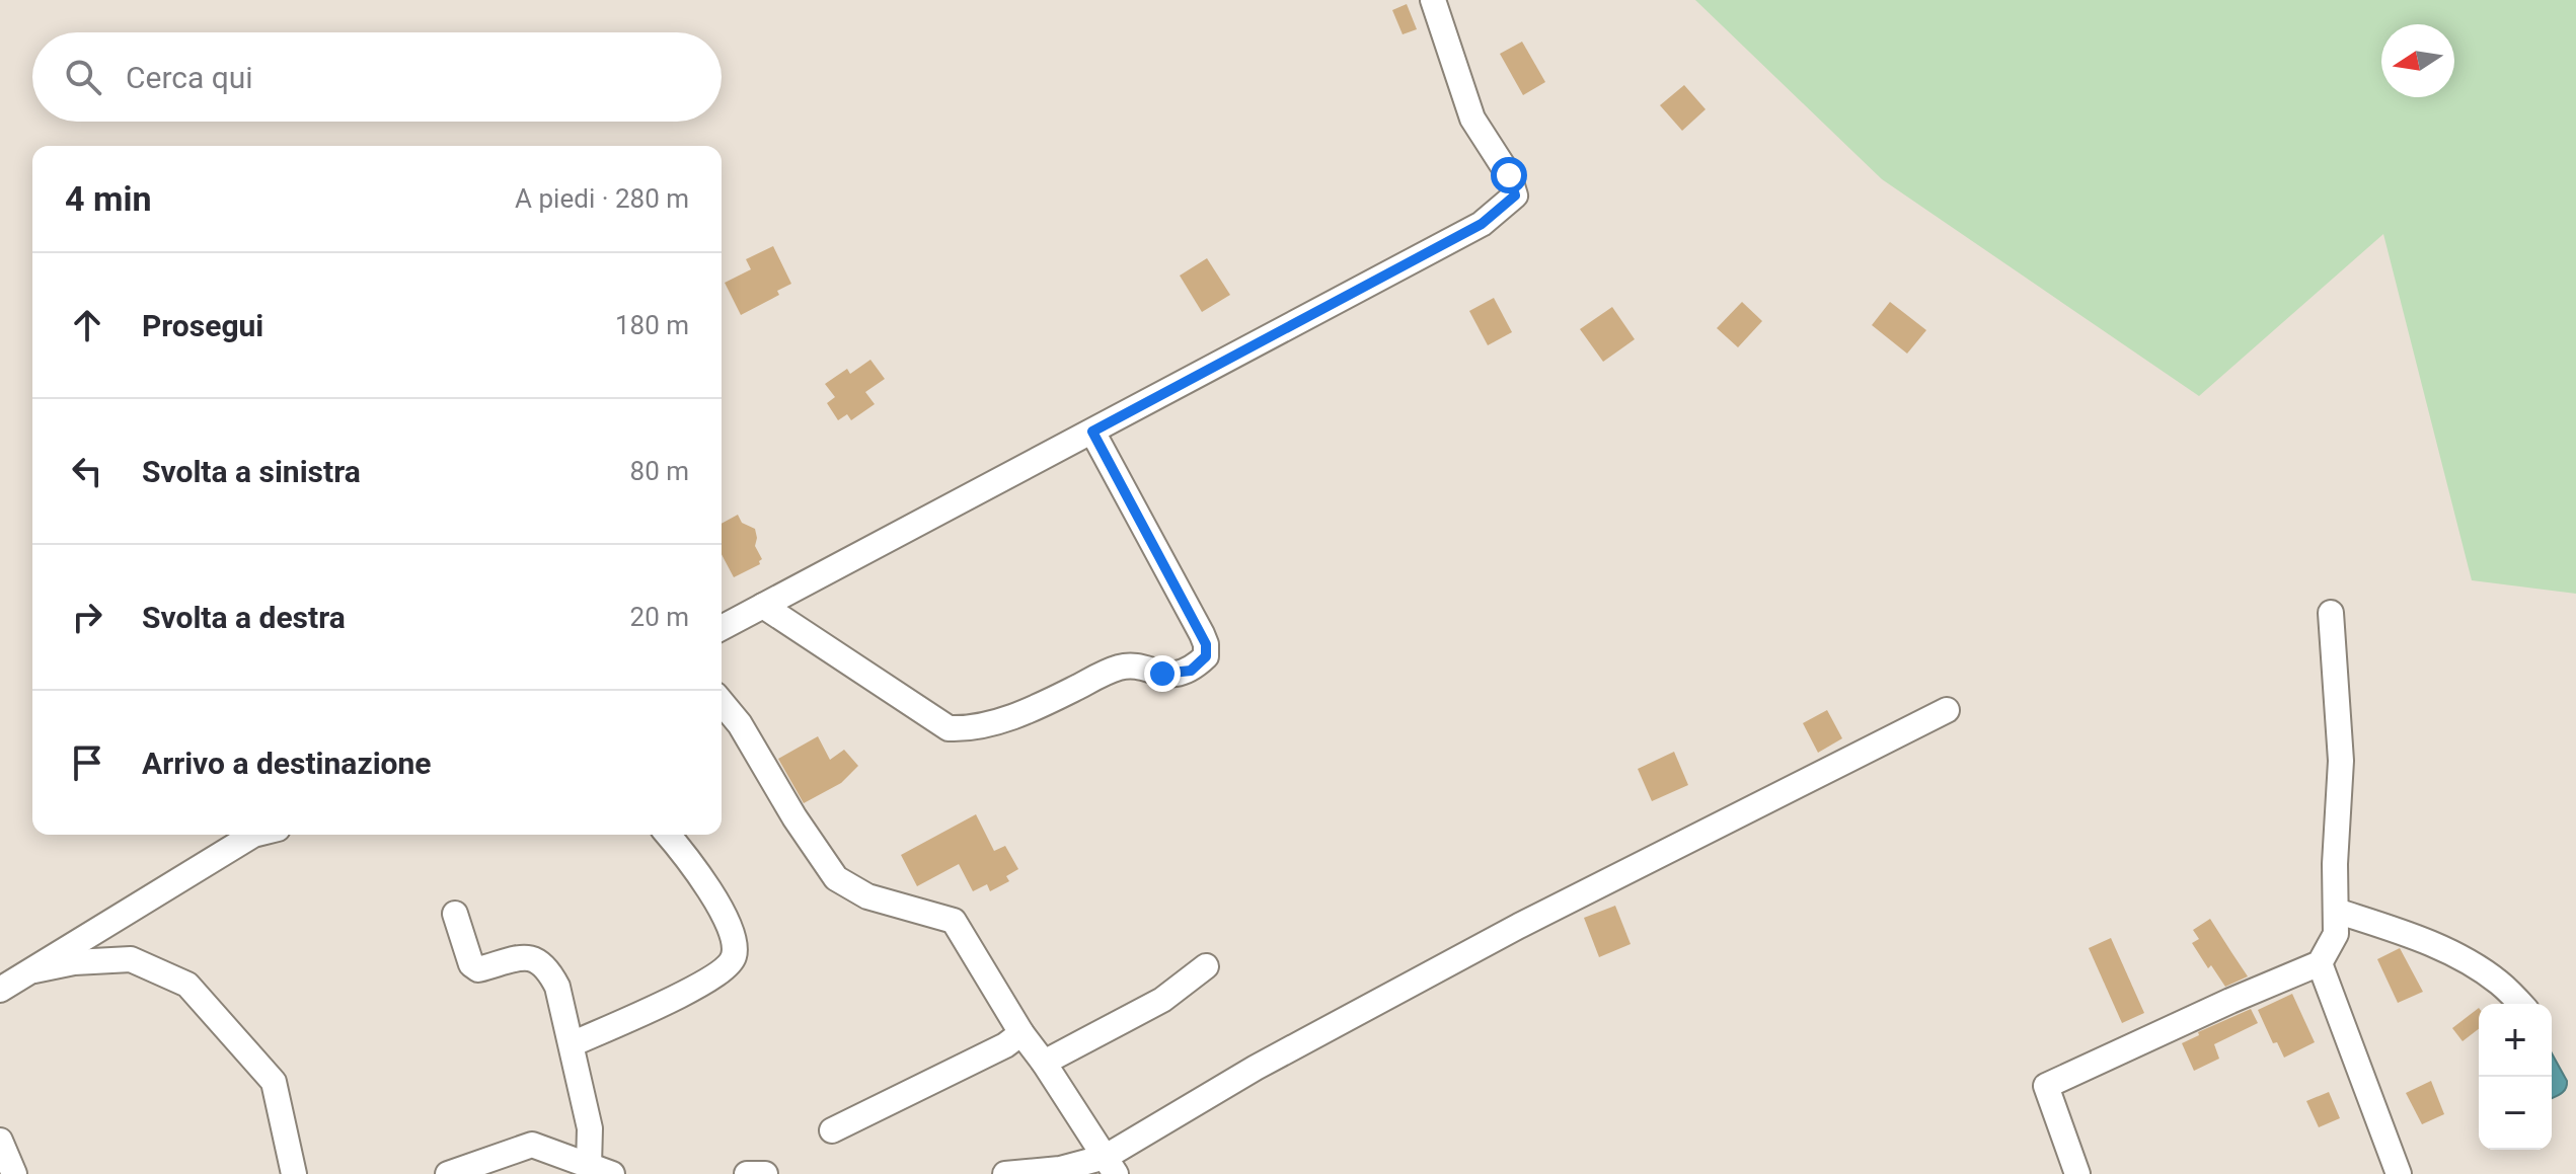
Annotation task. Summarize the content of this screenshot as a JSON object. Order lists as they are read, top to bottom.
{
  "north": "left",
  "page": {
    "search": "Cerca qui",
    "heading": ["4 min", "A piedi · 280 m"],
    "list": [
      ["Prosegui", "180 m"],
      ["Svolta a sinistra", "80 m"],
      ["Svolta a destra", "20 m"],
      "Arrivo a destinazione"
    ],
    "map_buttons": ["+", "−"]
  }
}
